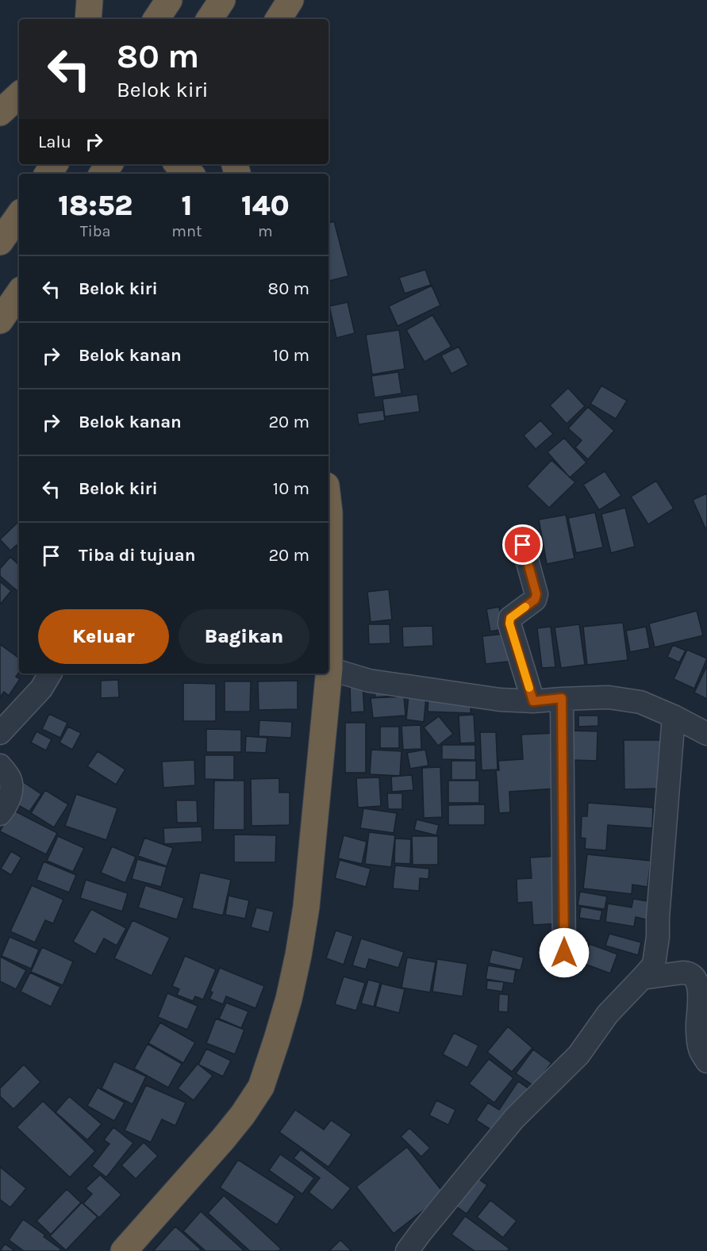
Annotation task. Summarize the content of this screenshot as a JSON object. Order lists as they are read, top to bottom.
{
  "page": {
    "turn": ["80 m", "Belok kiri"],
    "then": "Lalu",
    "eta": [
      "18:52",
      "Tiba",
      "1",
      "mnt",
      "140",
      "m"
    ],
    "list": [
      {
        "name": "Belok kiri",
        "value": "80 m"
      },
      {
        "name": "Belok kanan",
        "value": "10 m"
      },
      {
        "name": "Belok kanan",
        "value": "20 m"
      },
      {
        "name": "Belok kiri",
        "value": "10 m"
      },
      {
        "name": "Tiba di tujuan",
        "value": "20 m"
      }
    ],
    "buttons": ["Keluar", "Bagikan"]
  }
}
